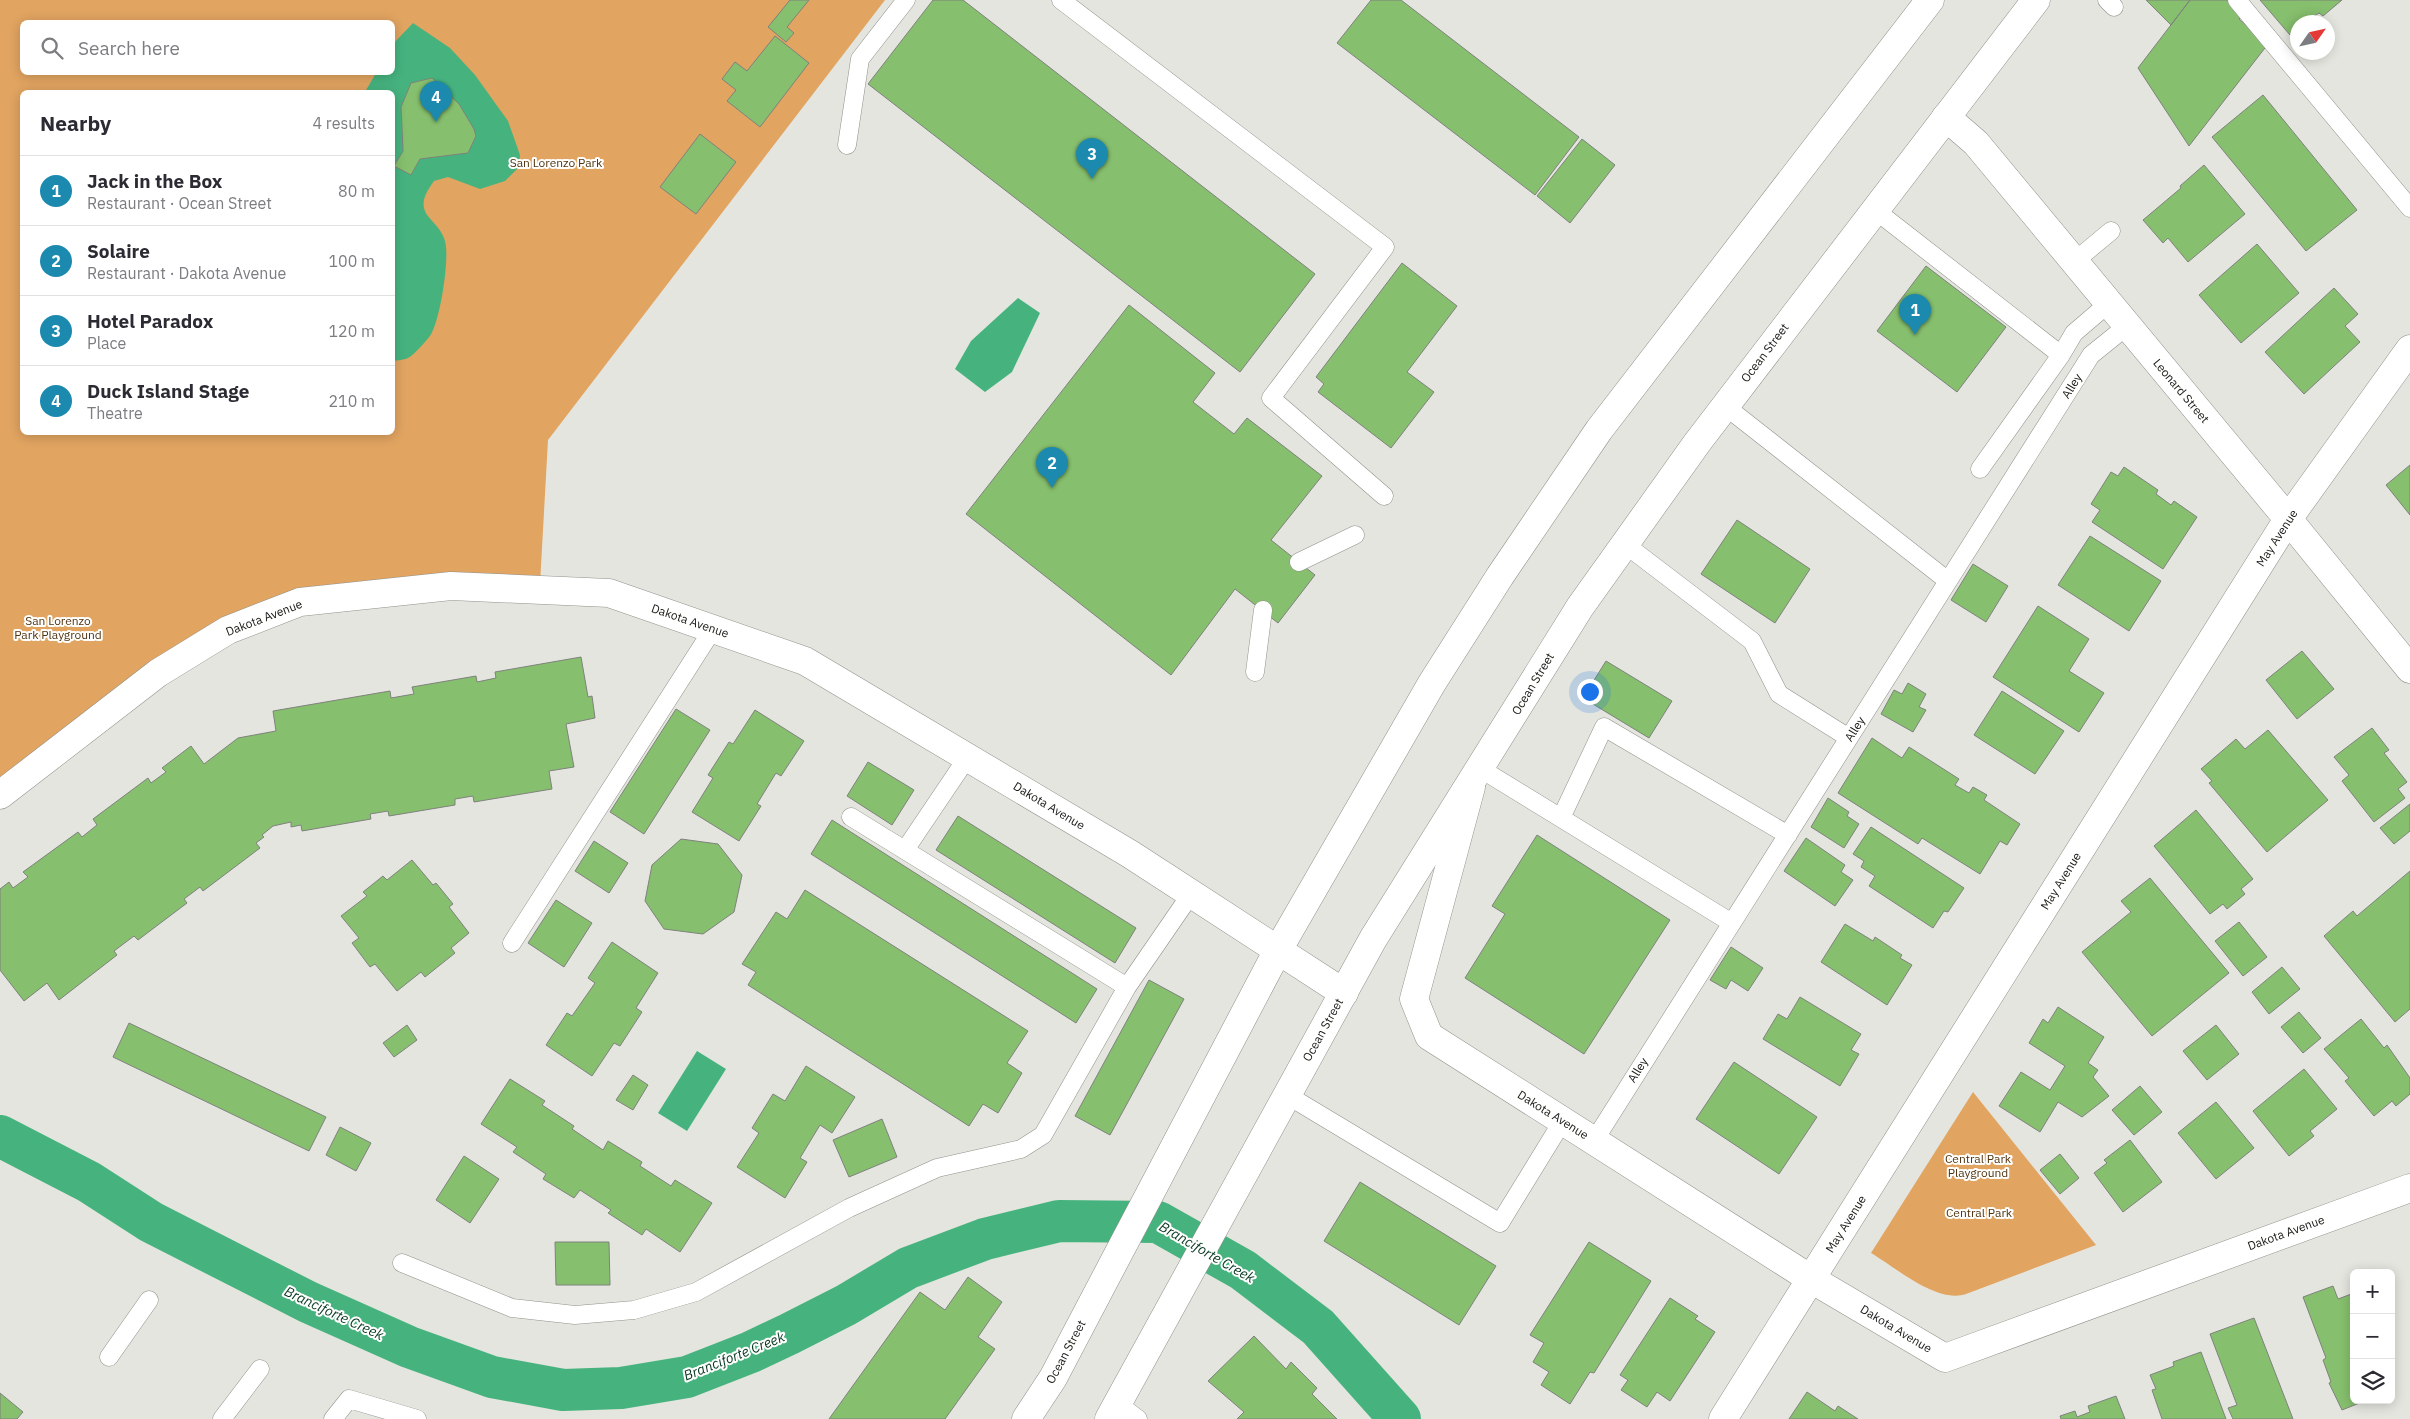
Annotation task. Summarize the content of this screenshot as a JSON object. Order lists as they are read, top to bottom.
{
  "streets": {
    "street": [
      "Ocean Street",
      "Leonard Street",
      "May Avenue",
      "Dakota Avenue"
    ],
    "lane": ["Alley"]
  },
  "crossings": [
    ["Ocean Street", "Leonard Street"],
    ["Ocean Street", "Dakota Avenue"],
    ["Alley", "Leonard Street"],
    ["Alley", "Dakota Avenue"],
    ["Leonard Street", "May Avenue"],
    ["May Avenue", "Dakota Avenue"]
  ],
  "water": ["Branciforte Creek"],
  "parks": [
    "San Lorenzo Park",
    "San Lorenzo Park Playground",
    "Central Park Playground",
    "Central Park"
  ],
  "north": "top right",
  "page": {
    "search": "Search here",
    "pins": [
      "4",
      "3",
      "1",
      "2"
    ],
    "heading": ["Nearby", "4 results"],
    "list": [
      {
        "mark": "1",
        "name": "Jack in the Box",
        "note": "Restaurant · Ocean Street",
        "value": "80 m"
      },
      {
        "mark": "2",
        "name": "Solaire",
        "note": "Restaurant · Dakota Avenue",
        "value": "100 m"
      },
      {
        "mark": "3",
        "name": "Hotel Paradox",
        "note": "Place",
        "value": "120 m"
      },
      {
        "mark": "4",
        "name": "Duck Island Stage",
        "note": "Theatre",
        "value": "210 m"
      }
    ],
    "map_buttons": ["+", "−"]
  }
}
